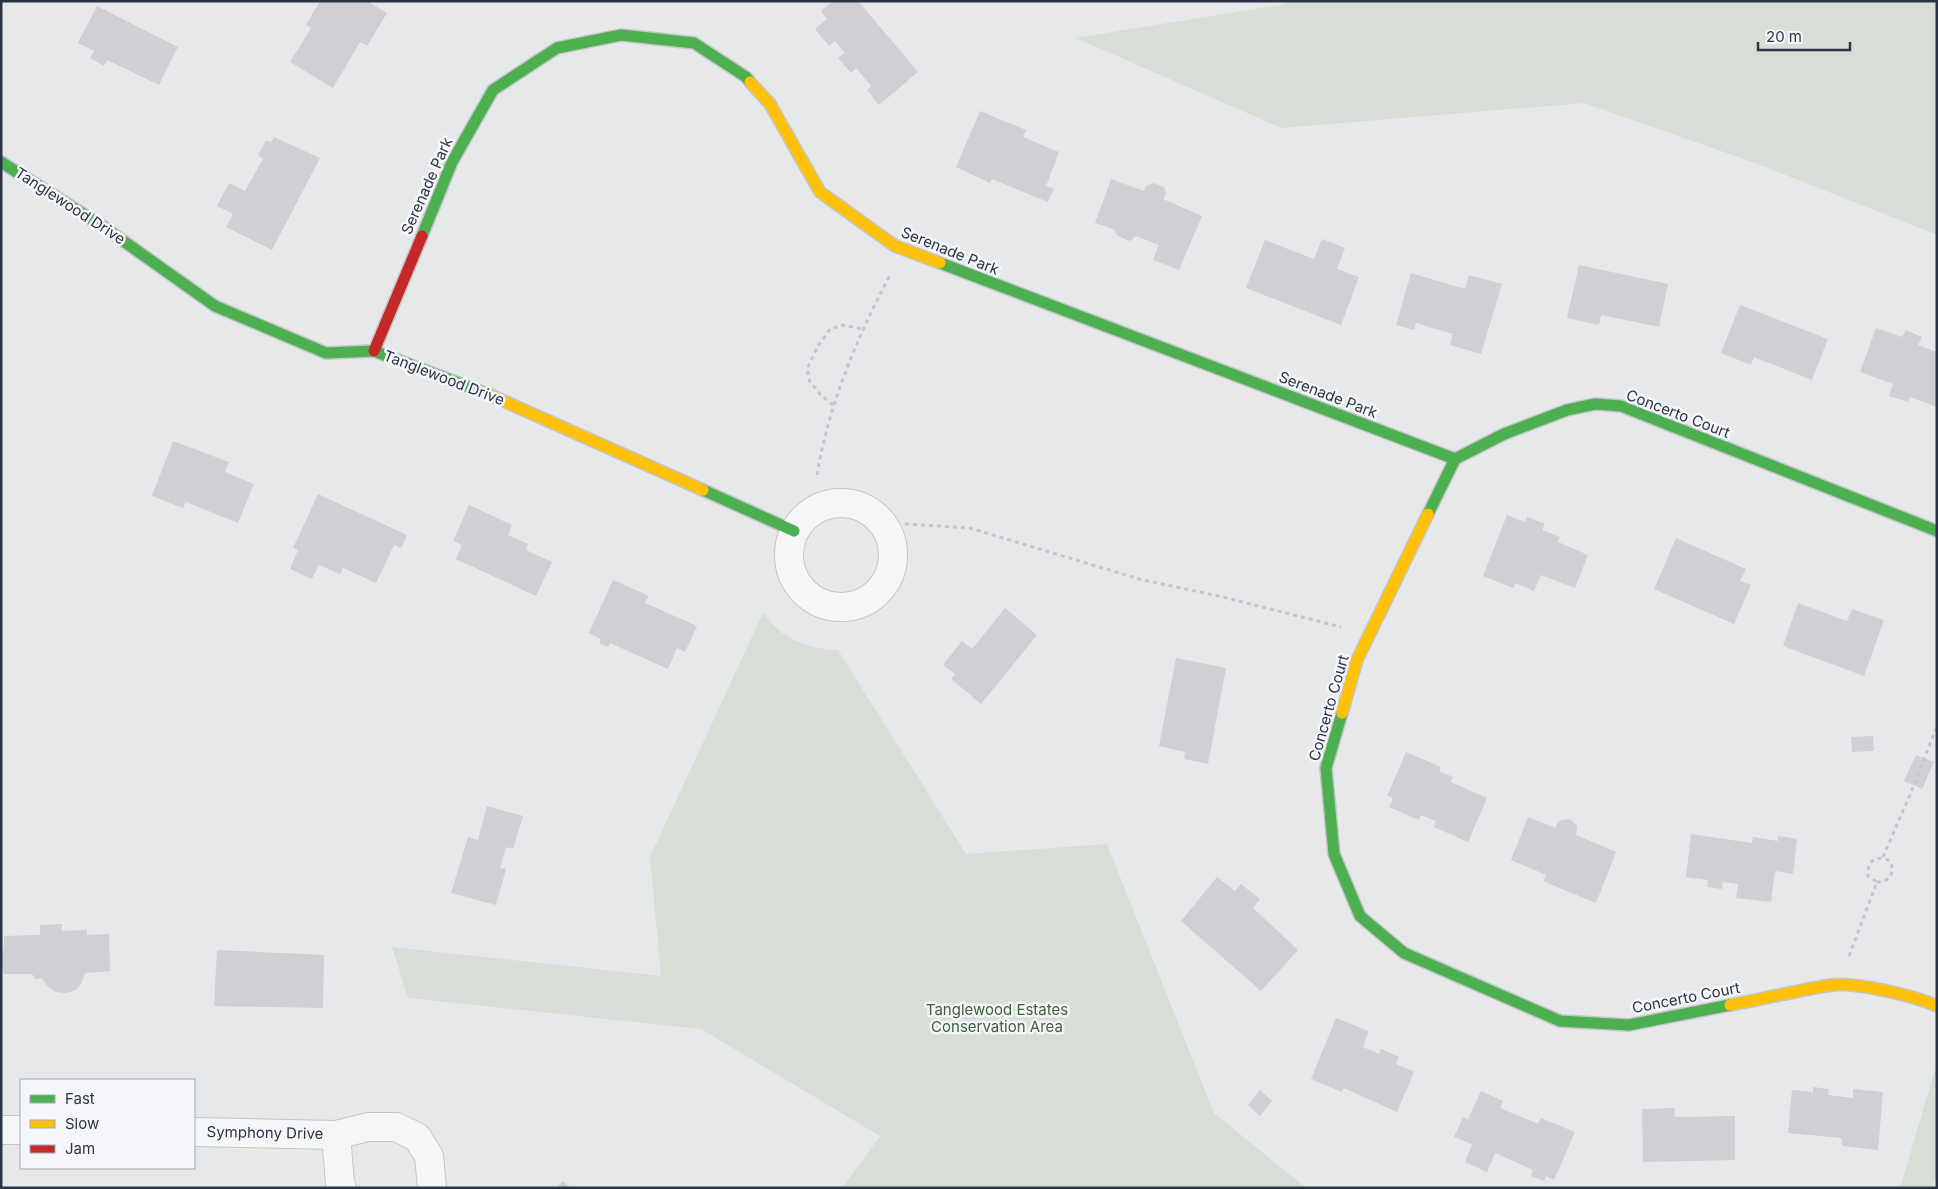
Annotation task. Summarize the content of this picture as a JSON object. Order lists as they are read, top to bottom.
{
  "streets": {
    "street": [
      "Serenade Park",
      "Tanglewood Drive",
      "Concerto Court",
      "Symphony Drive"
    ]
  },
  "crossings": [
    ["Serenade Park", "Tanglewood Drive"],
    ["Serenade Park", "Concerto Court"]
  ],
  "parks": ["Tanglewood Estates Conservation Area"],
  "legend": ["Fast", "Slow", "Jam"],
  "scale_bar": "20 m"
}
